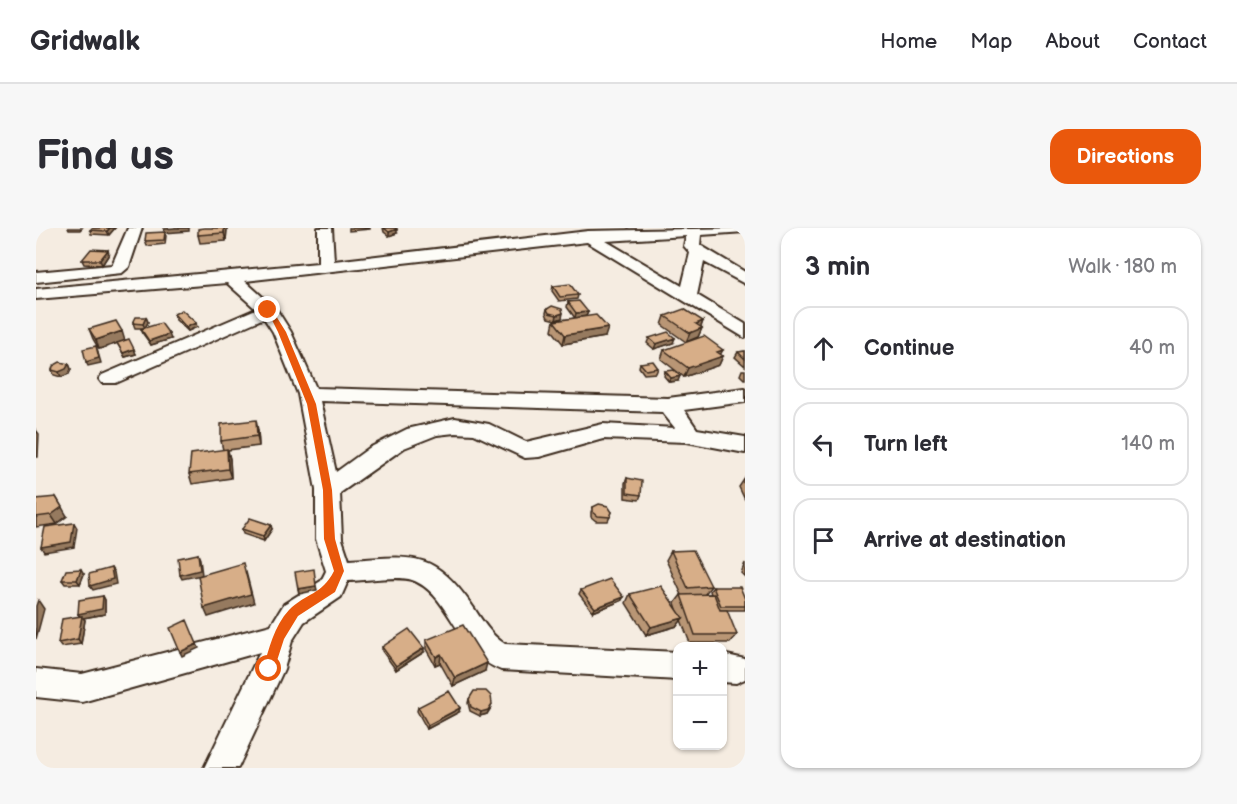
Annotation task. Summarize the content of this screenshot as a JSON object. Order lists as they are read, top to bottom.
{
  "page": {
    "header": "Gridwalk",
    "nav": [
      "Home",
      "Map",
      "About",
      "Contact"
    ],
    "buttons": "Directions",
    "title": "Find us",
    "heading": ["3 min", "Walk · 180 m"],
    "list": [
      ["Continue", "40 m"],
      ["Turn left", "140 m"],
      "Arrive at destination"
    ],
    "map_buttons": ["+", "−"]
  }
}
